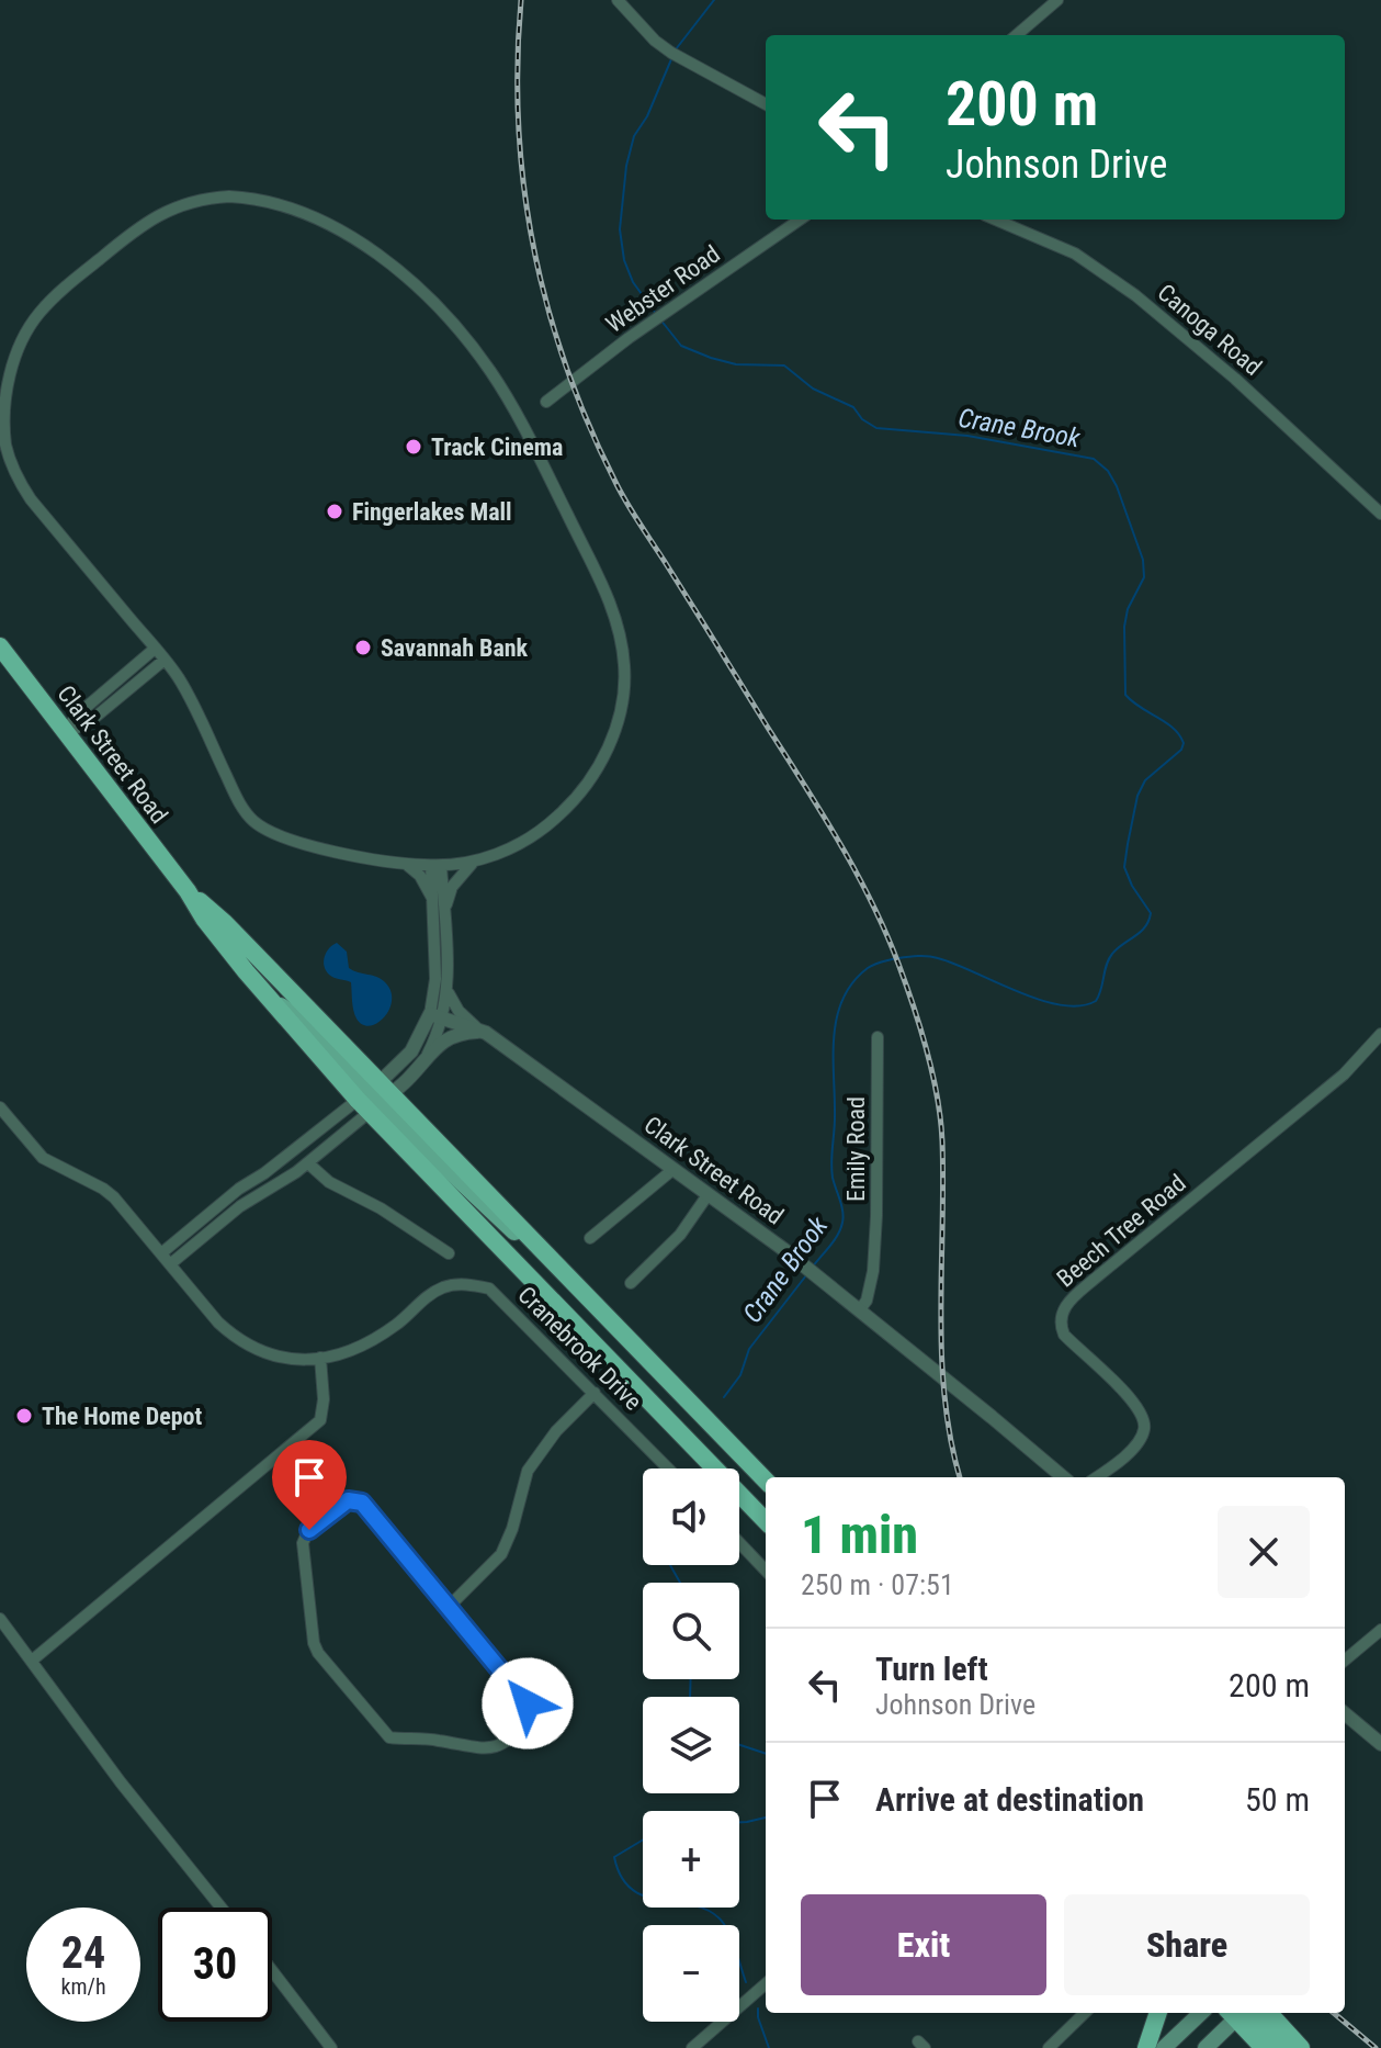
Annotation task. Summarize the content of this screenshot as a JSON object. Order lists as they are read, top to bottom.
{
  "streets": {
    "highway": ["Clark Street Road"],
    "street": [
      "Webster Road",
      "Canoga Road",
      "Emily Road",
      "Beech Tree Road",
      "Cranebrook Drive"
    ]
  },
  "crossings": [
    ["Clark Street Road", "Emily Road"]
  ],
  "water": ["Crane Brook"],
  "places": [
    "Track Cinema",
    "Fingerlakes Mall",
    "Savannah Bank",
    "The Home Depot"
  ],
  "page": {
    "turn": ["200 m", "Johnson Drive"],
    "map_buttons": ["+", "−"],
    "heading": ["1 min", "250 m · 07:51"],
    "list": [
      {
        "name": "Turn left",
        "note": "Johnson Drive",
        "value": "200 m"
      },
      {
        "name": "Arrive at destination",
        "value": "50 m"
      }
    ],
    "buttons": ["Exit", "Share"],
    "speed": "24 km/h",
    "limit": "30"
  }
}
